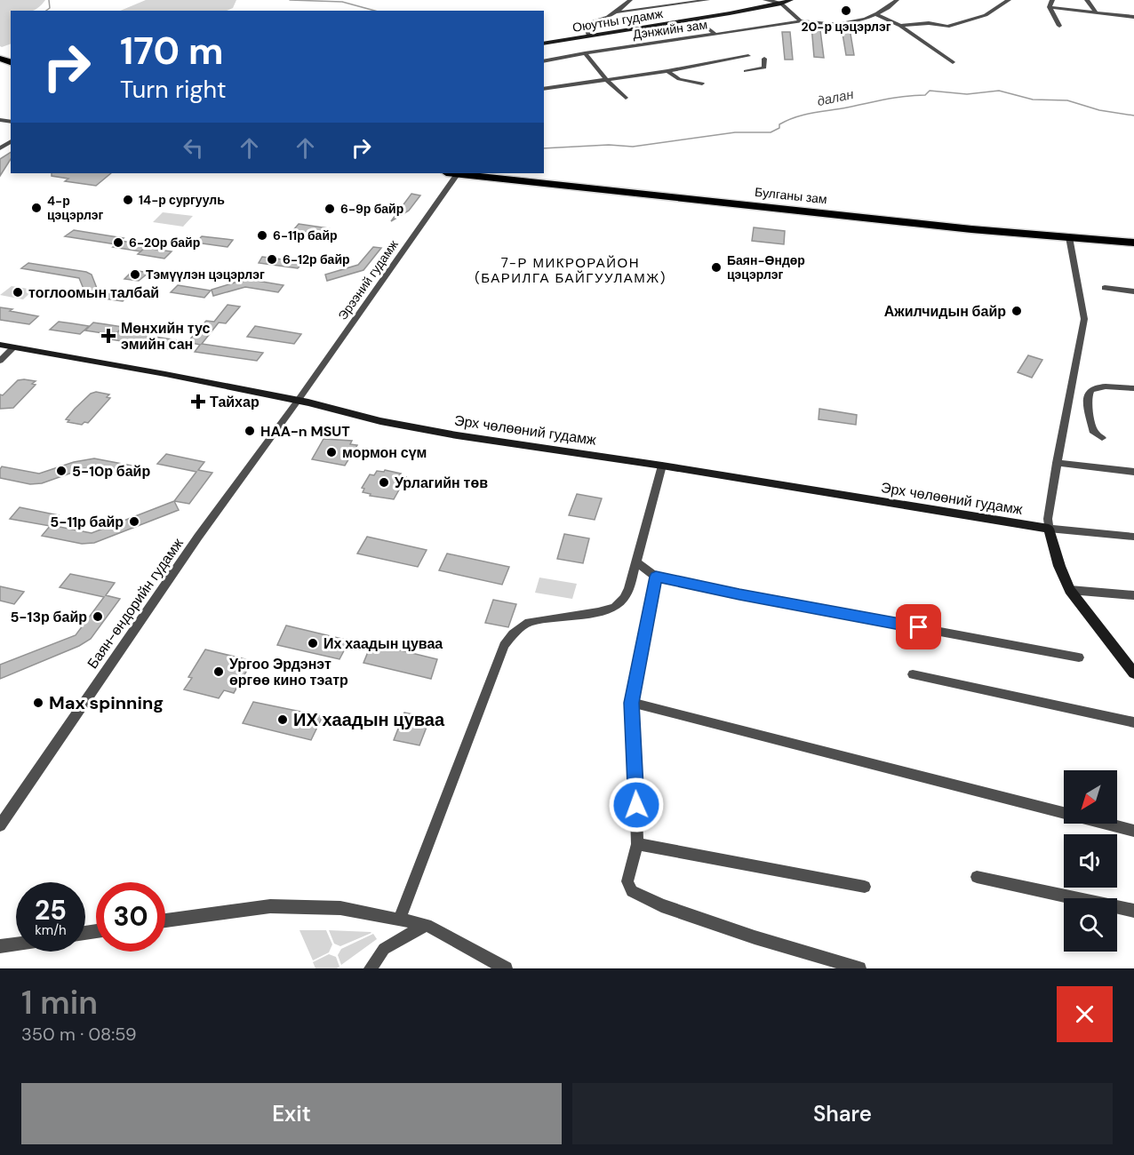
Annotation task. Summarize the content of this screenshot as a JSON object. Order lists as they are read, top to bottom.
{
  "streets": {
    "highway": ["Булганы зам"],
    "main road": ["Оюутны гудамж", "Эрх чөлөөний гудамж"],
    "street": ["Дэнжийн зам", "Эрээний гудамж", "Баян-өндорийн гудамж"]
  },
  "crossings": [
    ["Эрээний гудамж", "Эрх чөлөөний гудамж"],
    ["Эрээний гудамж", "Баян-өндорийн гудамж"],
    ["Эрх чөлөөний гудамж", "Баян-өндорийн гудамж"]
  ],
  "districts": ["7-Р МИКРОРАЙОН (БАРИЛГА БАЙГУУЛАМЖ)"],
  "water": ["далан"],
  "places": {
    "other": [
      "20-р цэцэрлэг",
      "14-р сургууль",
      "4-р цэцэрлэг",
      "6-9р байр",
      "6-11р байр",
      "6-20р байр",
      "6-12р байр",
      "Баян-Өндөр цэцэрлэг",
      "Тэмүүлэн цэцэрлэг",
      "тоглоомын талбай",
      "Ажилчидын байр",
      "HAA-n MSUT",
      "мормон сүм",
      "5-10р байр",
      "Урлагийн төв",
      "5-11р байр",
      "5-13р байр",
      "Их хаадын цуваа",
      "Ургоо Эрдэнэт өргөө кино тэатр",
      "Max spinning",
      "ИХ хаадын цуваа"
    ],
    "health": ["Мөнхийн тус эмийн сан", "Тайхар"]
  },
  "north": "bottom left",
  "page": {
    "turn": ["170 m", "Turn right"],
    "speed": "25 km/h",
    "limit": "30",
    "heading": ["1 min", "350 m · 08:59"],
    "buttons": ["Exit", "Share"]
  }
}
